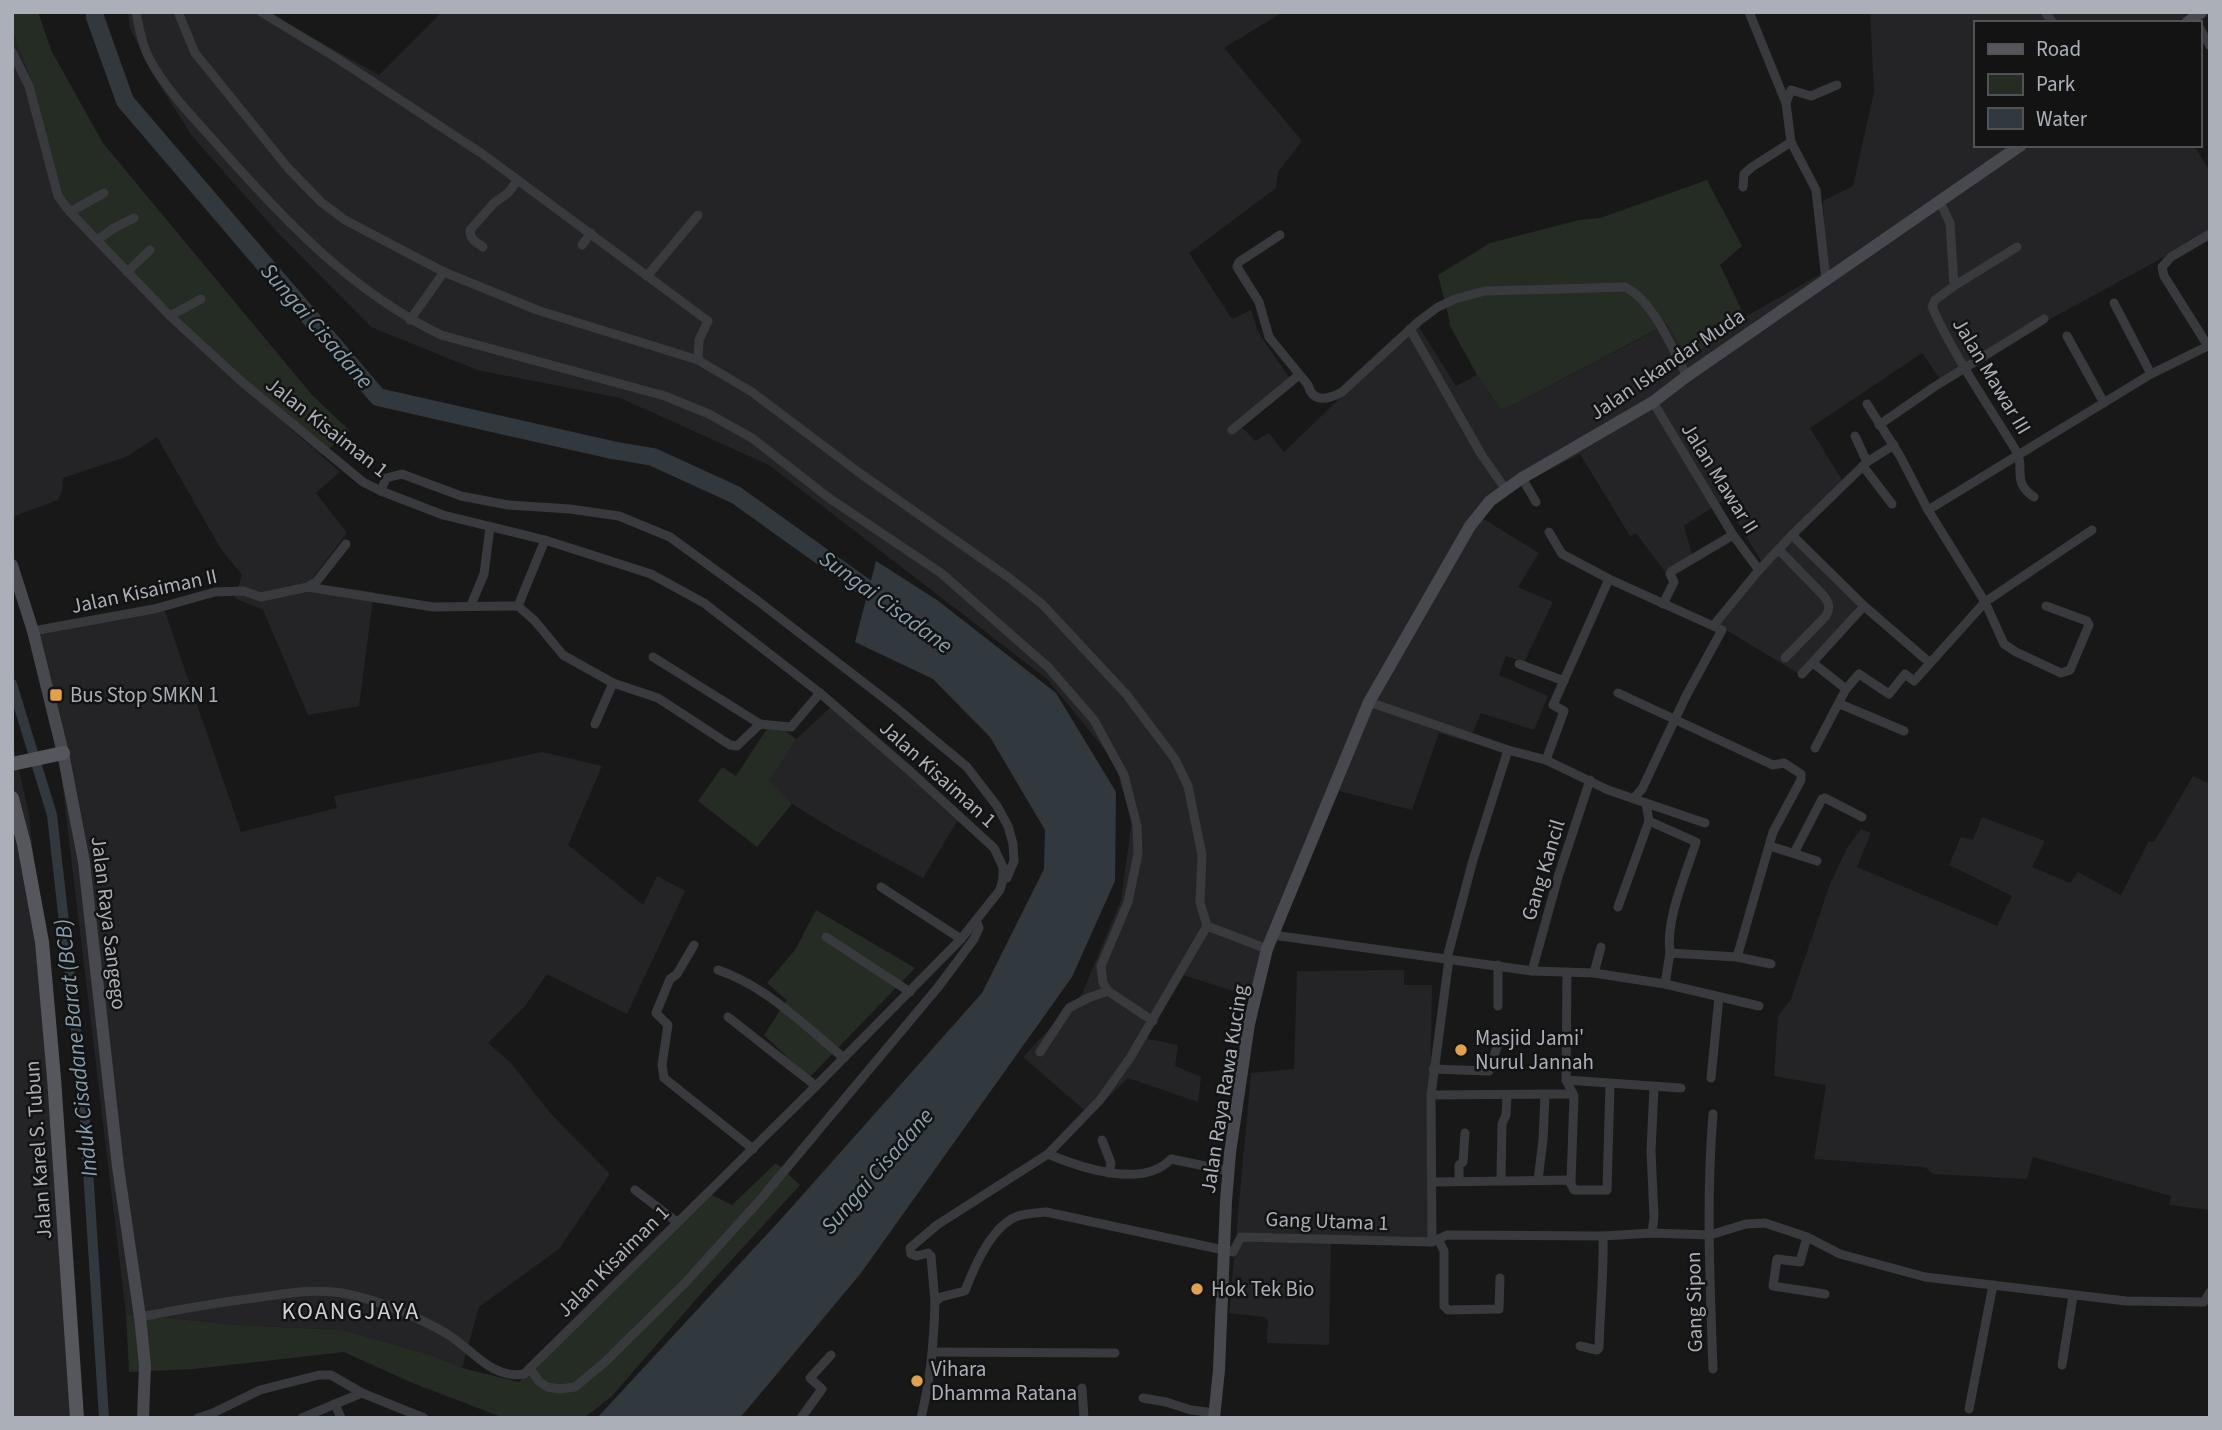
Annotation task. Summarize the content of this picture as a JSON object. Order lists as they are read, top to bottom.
{
  "streets": {
    "main road": ["Jalan Karel S. Tubun"],
    "street": [
      "Jalan Iskandar Muda",
      "Jalan Mawar III",
      "Jalan Kisaiman 1",
      "Jalan Mawar II",
      "Jalan Kisaiman II",
      "Gang Kancil",
      "Jalan Raya Sangego",
      "Jalan Raya Rawa Kucing",
      "Gang Utama 1",
      "Gang Sipon"
    ]
  },
  "crossings": [
    ["Jalan Iskandar Muda", "Jalan Mawar III"],
    ["Jalan Iskandar Muda", "Jalan Mawar II"],
    ["Jalan Iskandar Muda", "Jalan Raya Rawa Kucing"],
    ["Jalan Kisaiman II", "Jalan Raya Sangego"],
    ["Jalan Raya Rawa Kucing", "Gang Utama 1"]
  ],
  "districts": ["KOANGJAYA"],
  "water": ["Sungai Cisadane", "Induk Cisadane Barat (BCB)"],
  "places": {
    "transit": ["Bus Stop SMKN 1"],
    "other": ["Masjid Jami' Nurul Jannah", "Hok Tek Bio", "Vihara Dhamma Ratana"]
  },
  "legend": ["Road", "Park", "Water"]
}
